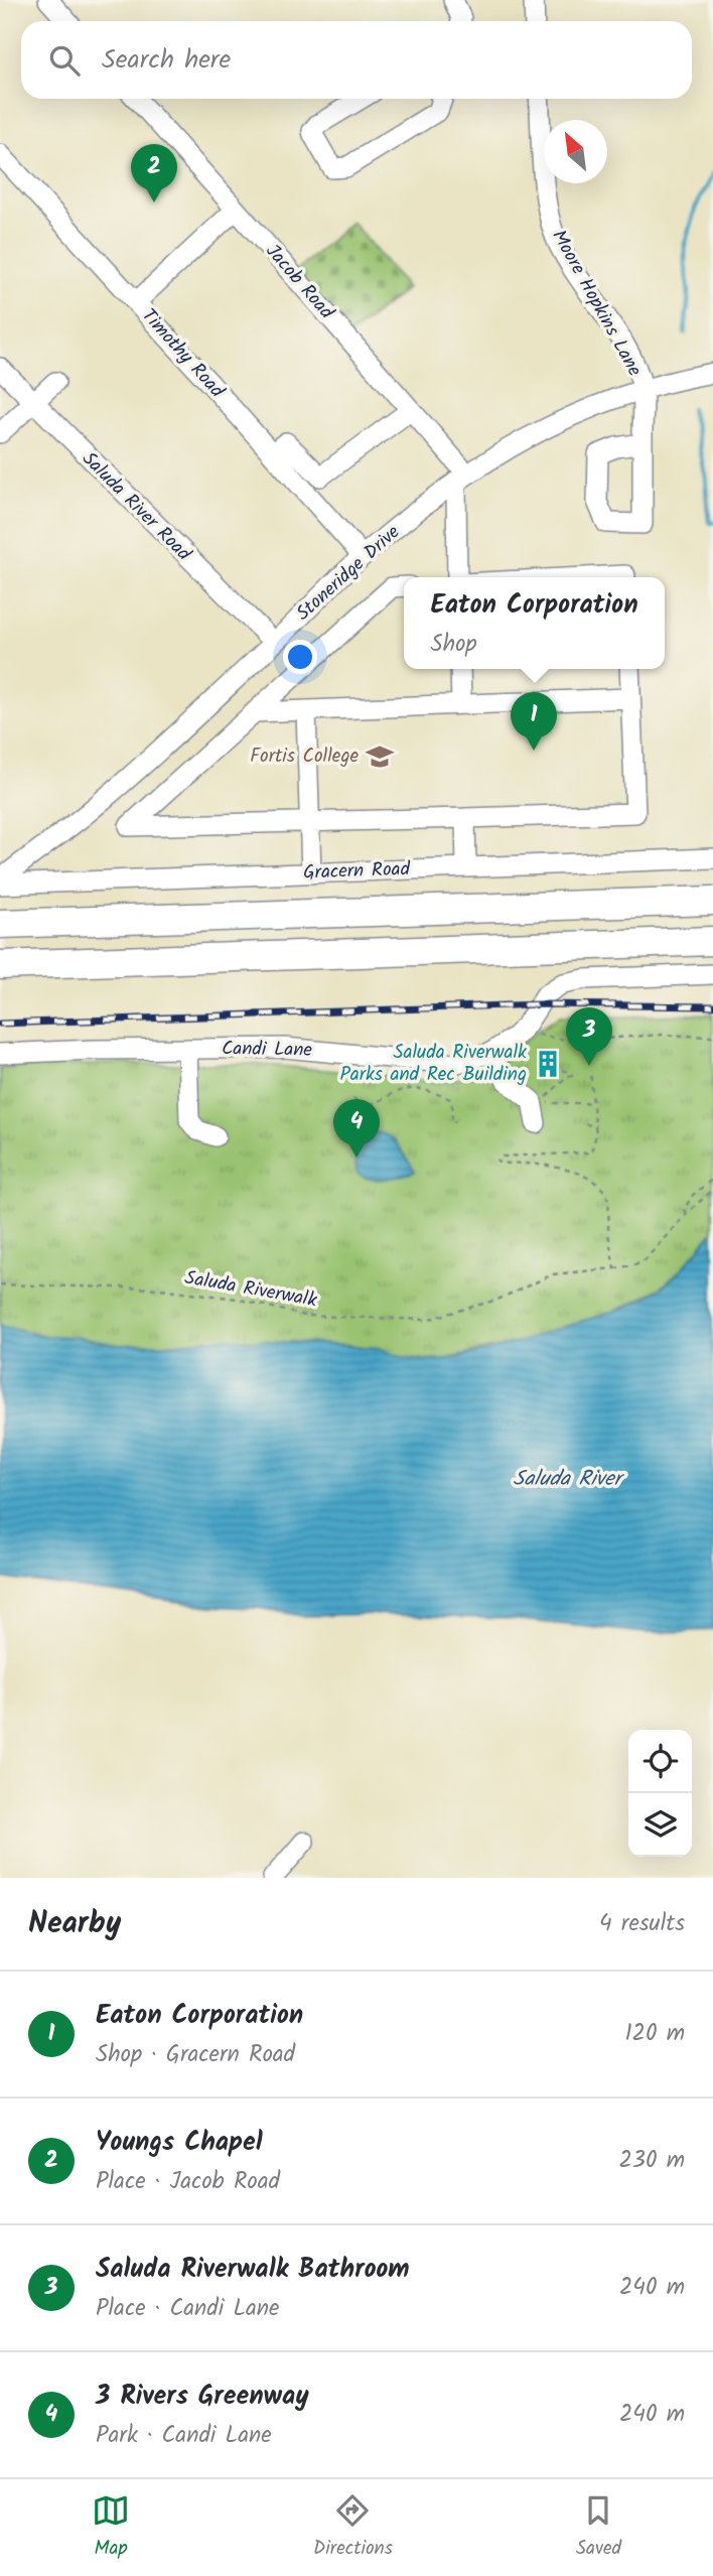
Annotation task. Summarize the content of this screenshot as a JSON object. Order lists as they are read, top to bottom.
{
  "streets": {
    "street": [
      "Jacob Road",
      "Moore Hopkins Lane",
      "Timothy Road",
      "Saluda River Road",
      "Stoneridge Drive",
      "Gracern Road",
      "Candi Lane"
    ],
    "path": ["Saluda Riverwalk"]
  },
  "crossings": [
    ["Jacob Road", "Stoneridge Drive"],
    ["Moore Hopkins Lane", "Stoneridge Drive"],
    ["Timothy Road", "Stoneridge Drive"],
    ["Saluda River Road", "Stoneridge Drive"]
  ],
  "water": ["Saluda River"],
  "places": {
    "school or university": ["Fortis College"],
    "building": ["Saluda Riverwalk Parks and Rec Building"]
  },
  "north": "top left",
  "page": {
    "search": "Search here",
    "pins": [
      "2",
      "1",
      "3",
      "4"
    ],
    "popup": ["Eaton Corporation", "Shop"],
    "heading": ["Nearby", "4 results"],
    "list": [
      {
        "mark": "1",
        "name": "Eaton Corporation",
        "note": "Shop · Gracern Road",
        "value": "120 m"
      },
      {
        "mark": "2",
        "name": "Youngs Chapel",
        "note": "Place · Jacob Road",
        "value": "230 m"
      },
      {
        "mark": "3",
        "name": "Saluda Riverwalk Bathroom",
        "note": "Place · Candi Lane",
        "value": "240 m"
      },
      {
        "mark": "4",
        "name": "3 Rivers Greenway",
        "note": "Park · Candi Lane",
        "value": "240 m"
      }
    ],
    "nav": ["Map", "Directions", "Saved"]
  }
}
